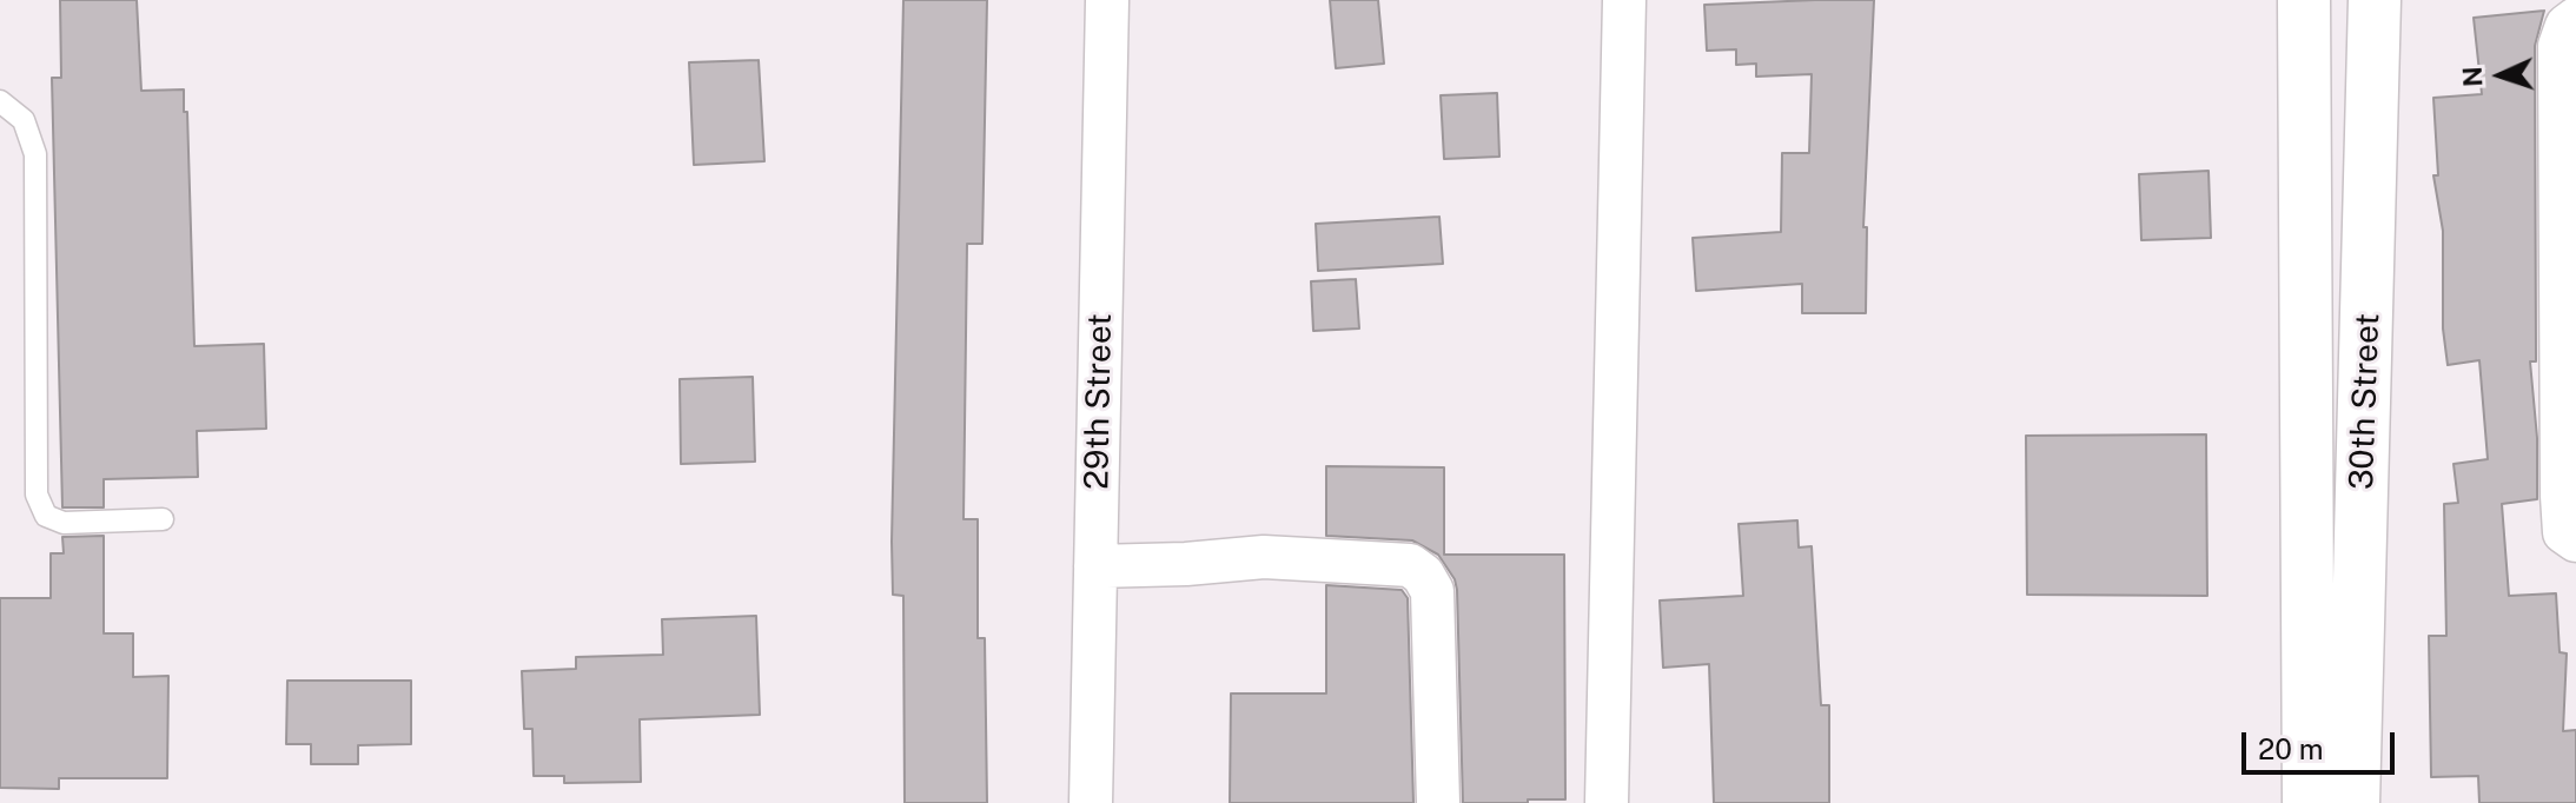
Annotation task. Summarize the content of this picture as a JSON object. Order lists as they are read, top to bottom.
{
  "streets": {
    "main road": ["30th Street"],
    "street": ["29th Street"]
  },
  "scale_bar": "20 m",
  "north": "left"
}
